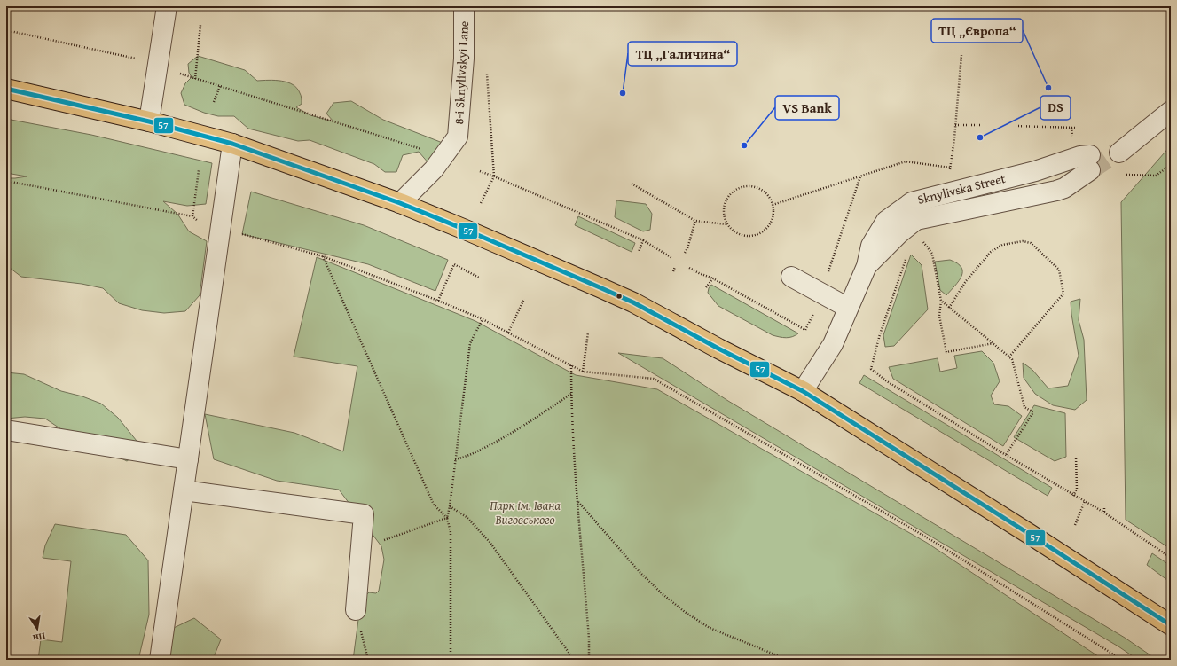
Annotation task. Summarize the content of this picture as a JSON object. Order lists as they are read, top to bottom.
{
  "streets": {
    "street": ["8-i Sknylivskyi Lane", "Sknylivska Street"]
  },
  "parks": ["Парк ім. Івана Виговського"],
  "places": [
    "ТЦ „Європа“",
    "ТЦ „Галичина“",
    "DS",
    "VS Bank"
  ],
  "lines": ["transit line 57"],
  "north": "bottom"
}
